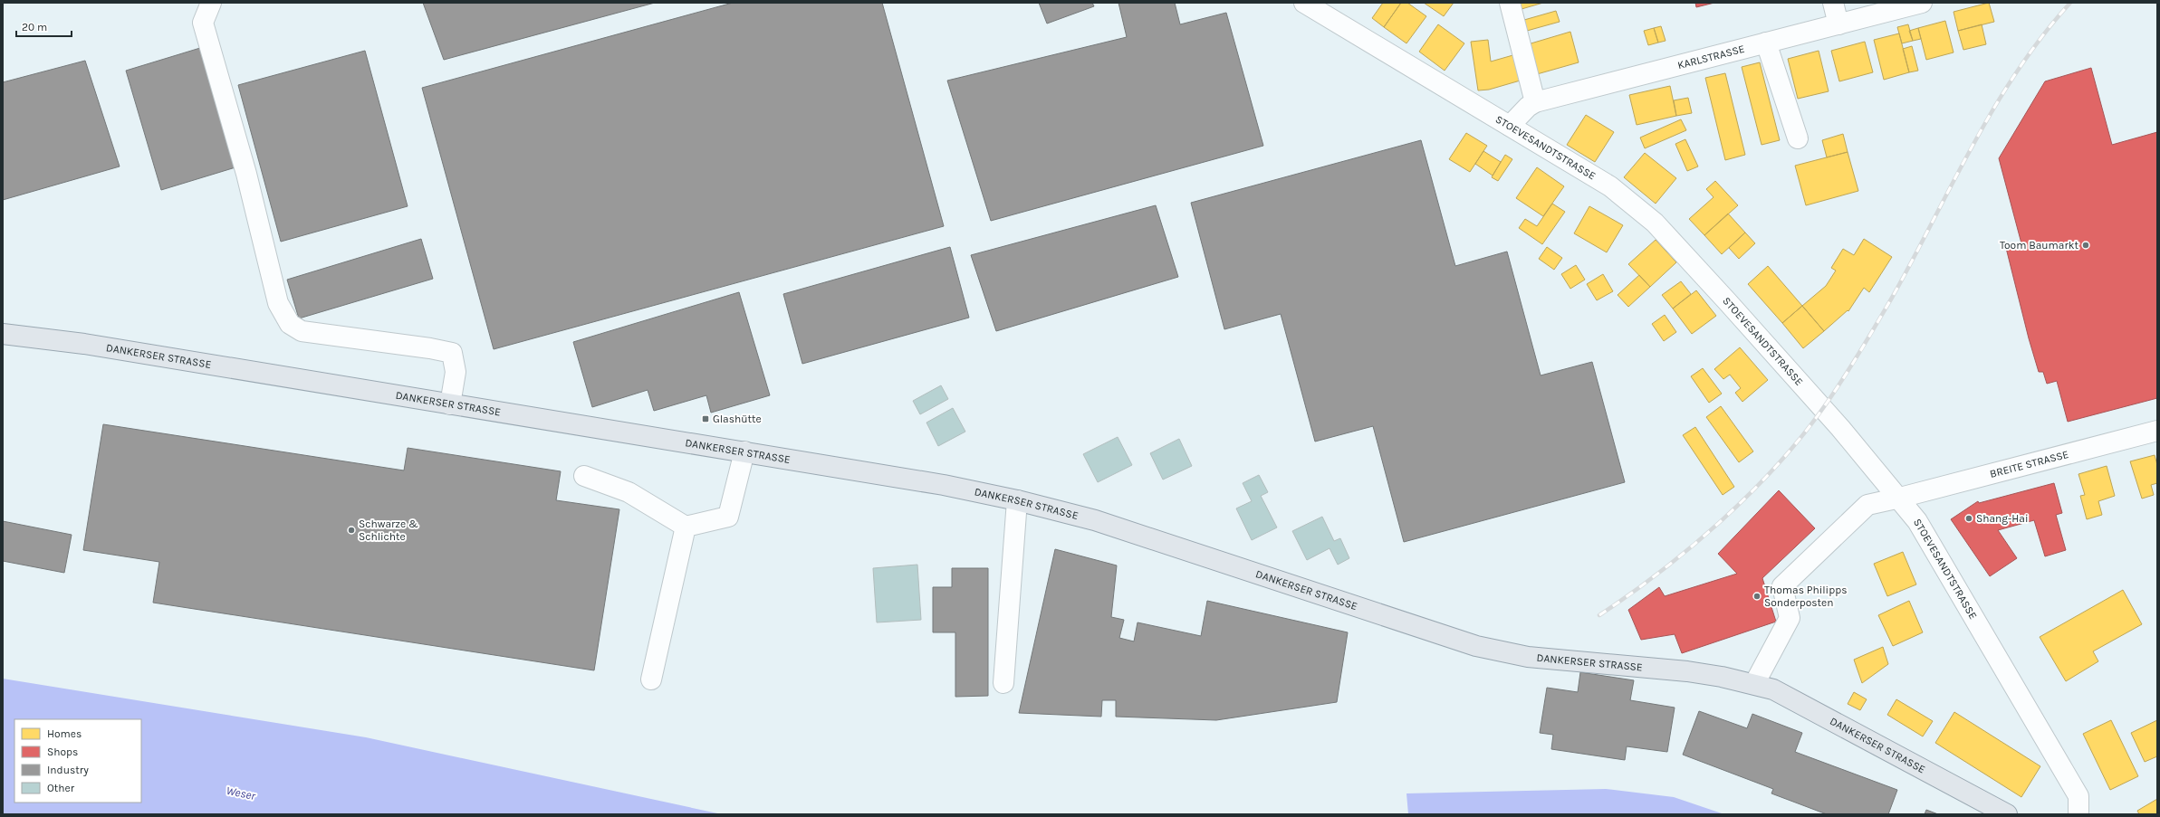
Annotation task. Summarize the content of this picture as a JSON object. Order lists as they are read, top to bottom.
{
  "streets": {
    "main road": ["DANKERSER STRASSE"],
    "street": ["KARLSTRASSE", "STOEVESANDTSTRASSE", "BREITE STRASSE"]
  },
  "crossings": [
    ["KARLSTRASSE", "STOEVESANDTSTRASSE"],
    ["STOEVESANDTSTRASSE", "BREITE STRASSE"],
    ["DANKERSER STRASSE", "BREITE STRASSE"]
  ],
  "water": ["Weser"],
  "places": {
    "other": [
      "Toom Baumarkt",
      "Shang-Hai",
      "Schwarze & Schlichte",
      "Thomas Philipps Sonderposten"
    ],
    "transit": ["Glashütte"]
  },
  "legend": [
    "Homes",
    "Shops",
    "Industry",
    "Other"
  ],
  "scale_bar": "20 m"
}
